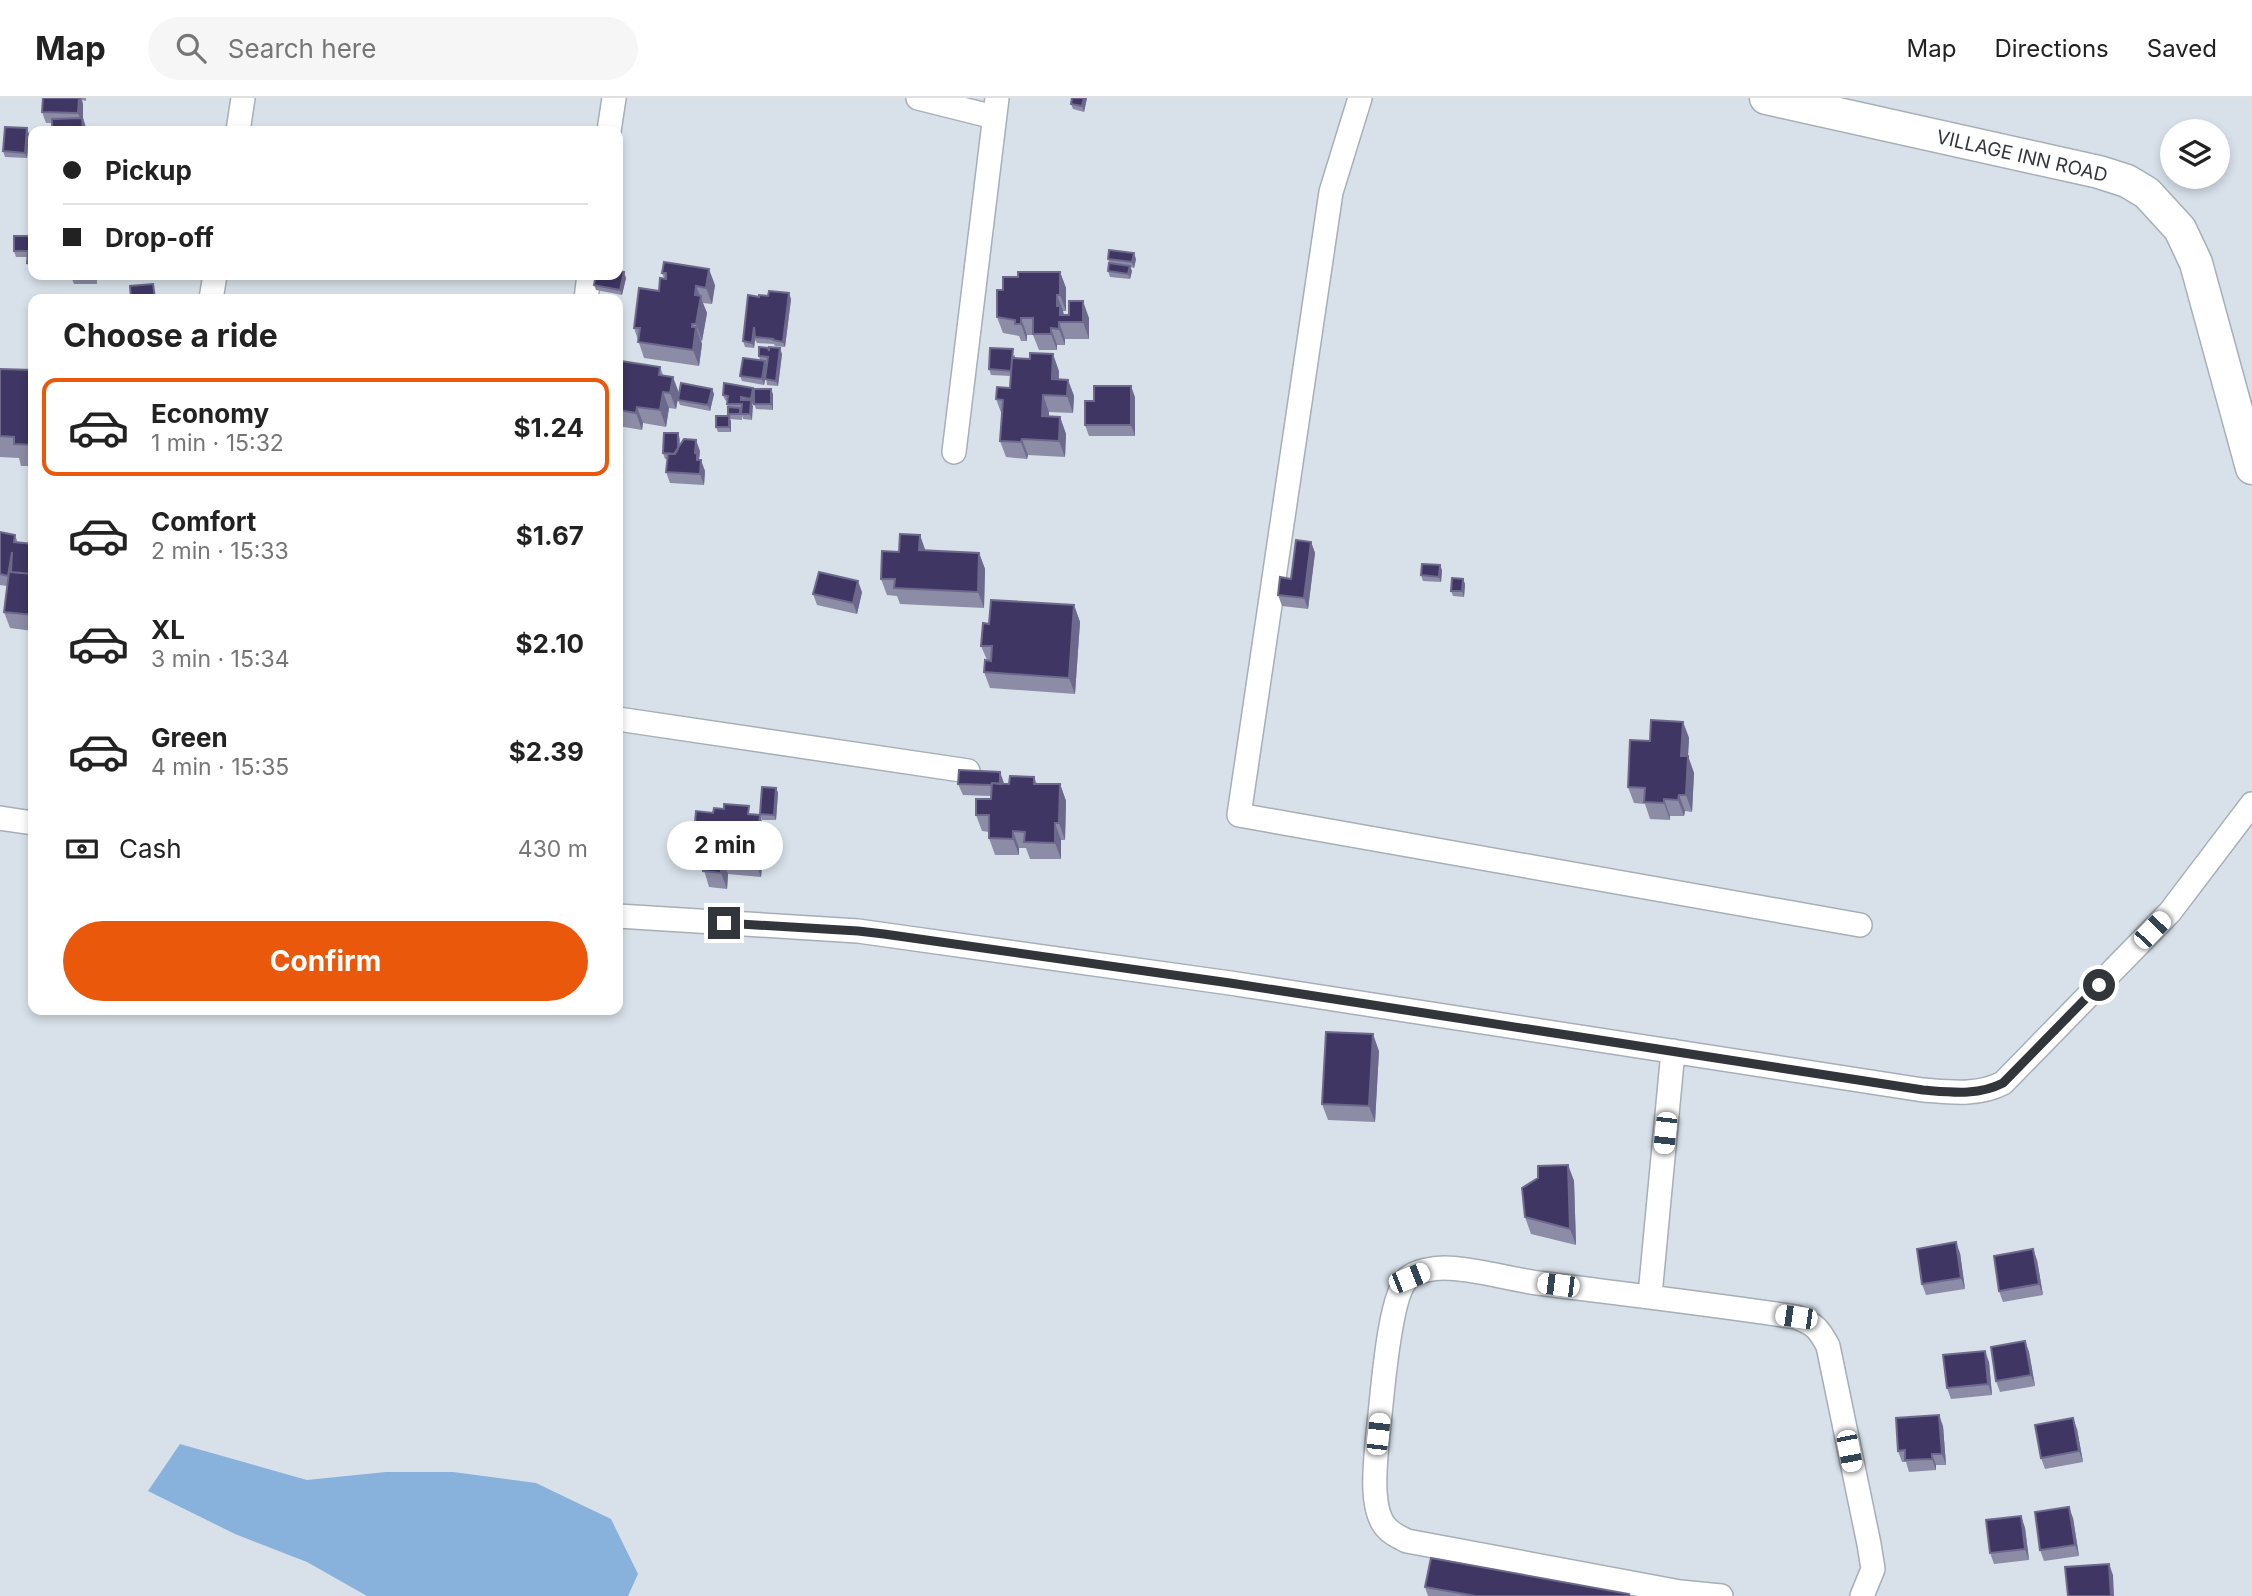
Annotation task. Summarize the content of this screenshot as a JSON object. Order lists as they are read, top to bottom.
{
  "streets": {
    "street": ["VILLAGE INN ROAD"]
  },
  "page": {
    "header": "Map",
    "search": "Search here",
    "nav": ["Map", "Directions", "Saved"],
    "banner": ["Pickup", "Drop-off"],
    "heading": "Choose a ride",
    "list": [
      {
        "name": "Economy",
        "note": "1 min · 15:32",
        "value": "$1.24"
      },
      {
        "name": "Comfort",
        "note": "2 min · 15:33",
        "value": "$1.67"
      },
      {
        "name": "XL",
        "note": "3 min · 15:34",
        "value": "$2.10"
      },
      {
        "name": "Green",
        "note": "4 min · 15:35",
        "value": "$2.39"
      }
    ],
    "pay": ["Cash", "430 m"],
    "bubble": "2 min",
    "buttons": "Confirm"
  }
}
